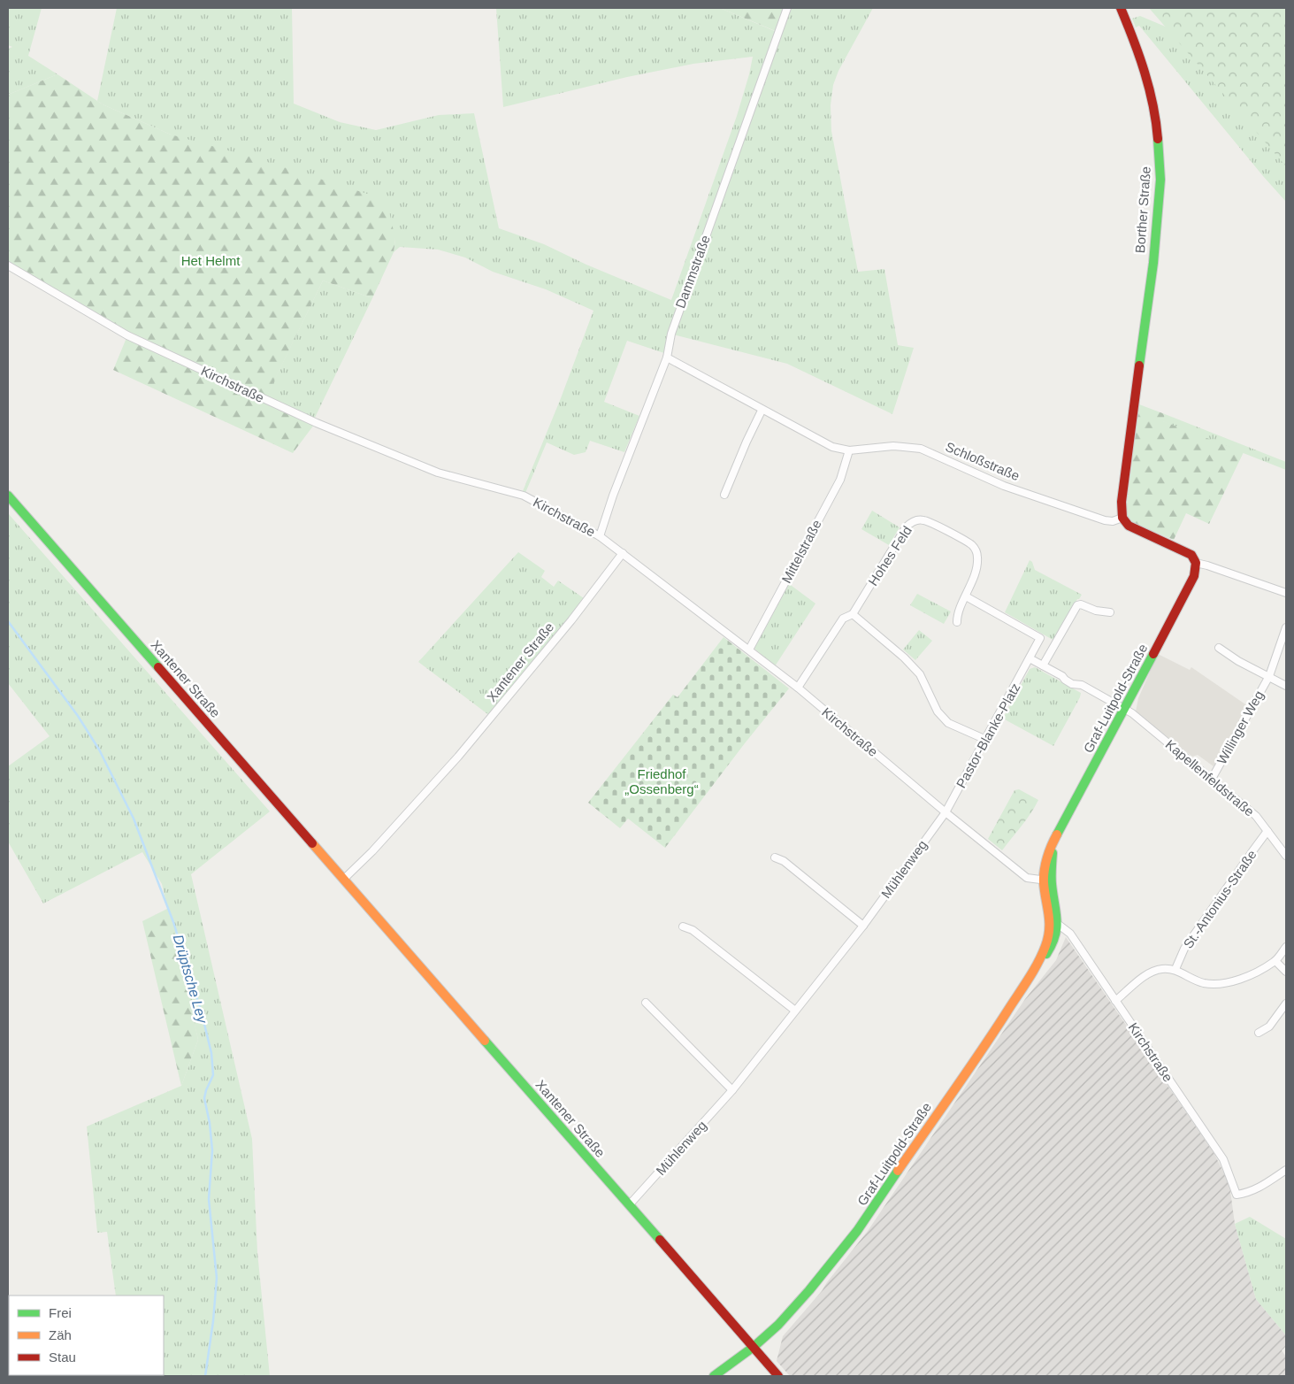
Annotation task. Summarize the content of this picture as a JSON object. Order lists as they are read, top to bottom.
{
  "streets": {
    "street": [
      "Borther Straße",
      "Dammstraße",
      "Kirchstraße",
      "Schloßstraße",
      "Mittelstraße",
      "Hohes Feld",
      "Xantener Straße",
      "Graf-Luitpold-Straße",
      "Willinger Weg",
      "Pastor-Blanke-Platz",
      "Kapellenfeldstraße",
      "Mühlenweg",
      "St.-Antonius-Straße"
    ]
  },
  "crossings": [
    ["Borther Straße", "Schloßstraße"],
    ["Dammstraße", "Kirchstraße"],
    ["Dammstraße", "Schloßstraße"],
    ["Kirchstraße", "Mittelstraße"],
    ["Kirchstraße", "Hohes Feld"],
    ["Kirchstraße", "Xantener Straße"],
    ["Kirchstraße", "Graf-Luitpold-Straße"],
    ["Kirchstraße", "Pastor-Blanke-Platz"],
    ["Kirchstraße", "Mühlenweg"],
    ["Schloßstraße", "Mittelstraße"],
    ["Hohes Feld", "Pastor-Blanke-Platz"],
    ["Xantener Straße", "Graf-Luitpold-Straße"],
    ["Xantener Straße", "Mühlenweg"],
    ["Graf-Luitpold-Straße", "Kapellenfeldstraße"],
    ["Willinger Weg", "Kapellenfeldstraße"],
    ["Pastor-Blanke-Platz", "Mühlenweg"],
    ["Kapellenfeldstraße", "St.-Antonius-Straße"]
  ],
  "water": ["Drüptsche Ley"],
  "parks": ["Het Helmt", "Friedhof „Ossenberg“"],
  "legend": ["Frei", "Zäh", "Stau"]
}
